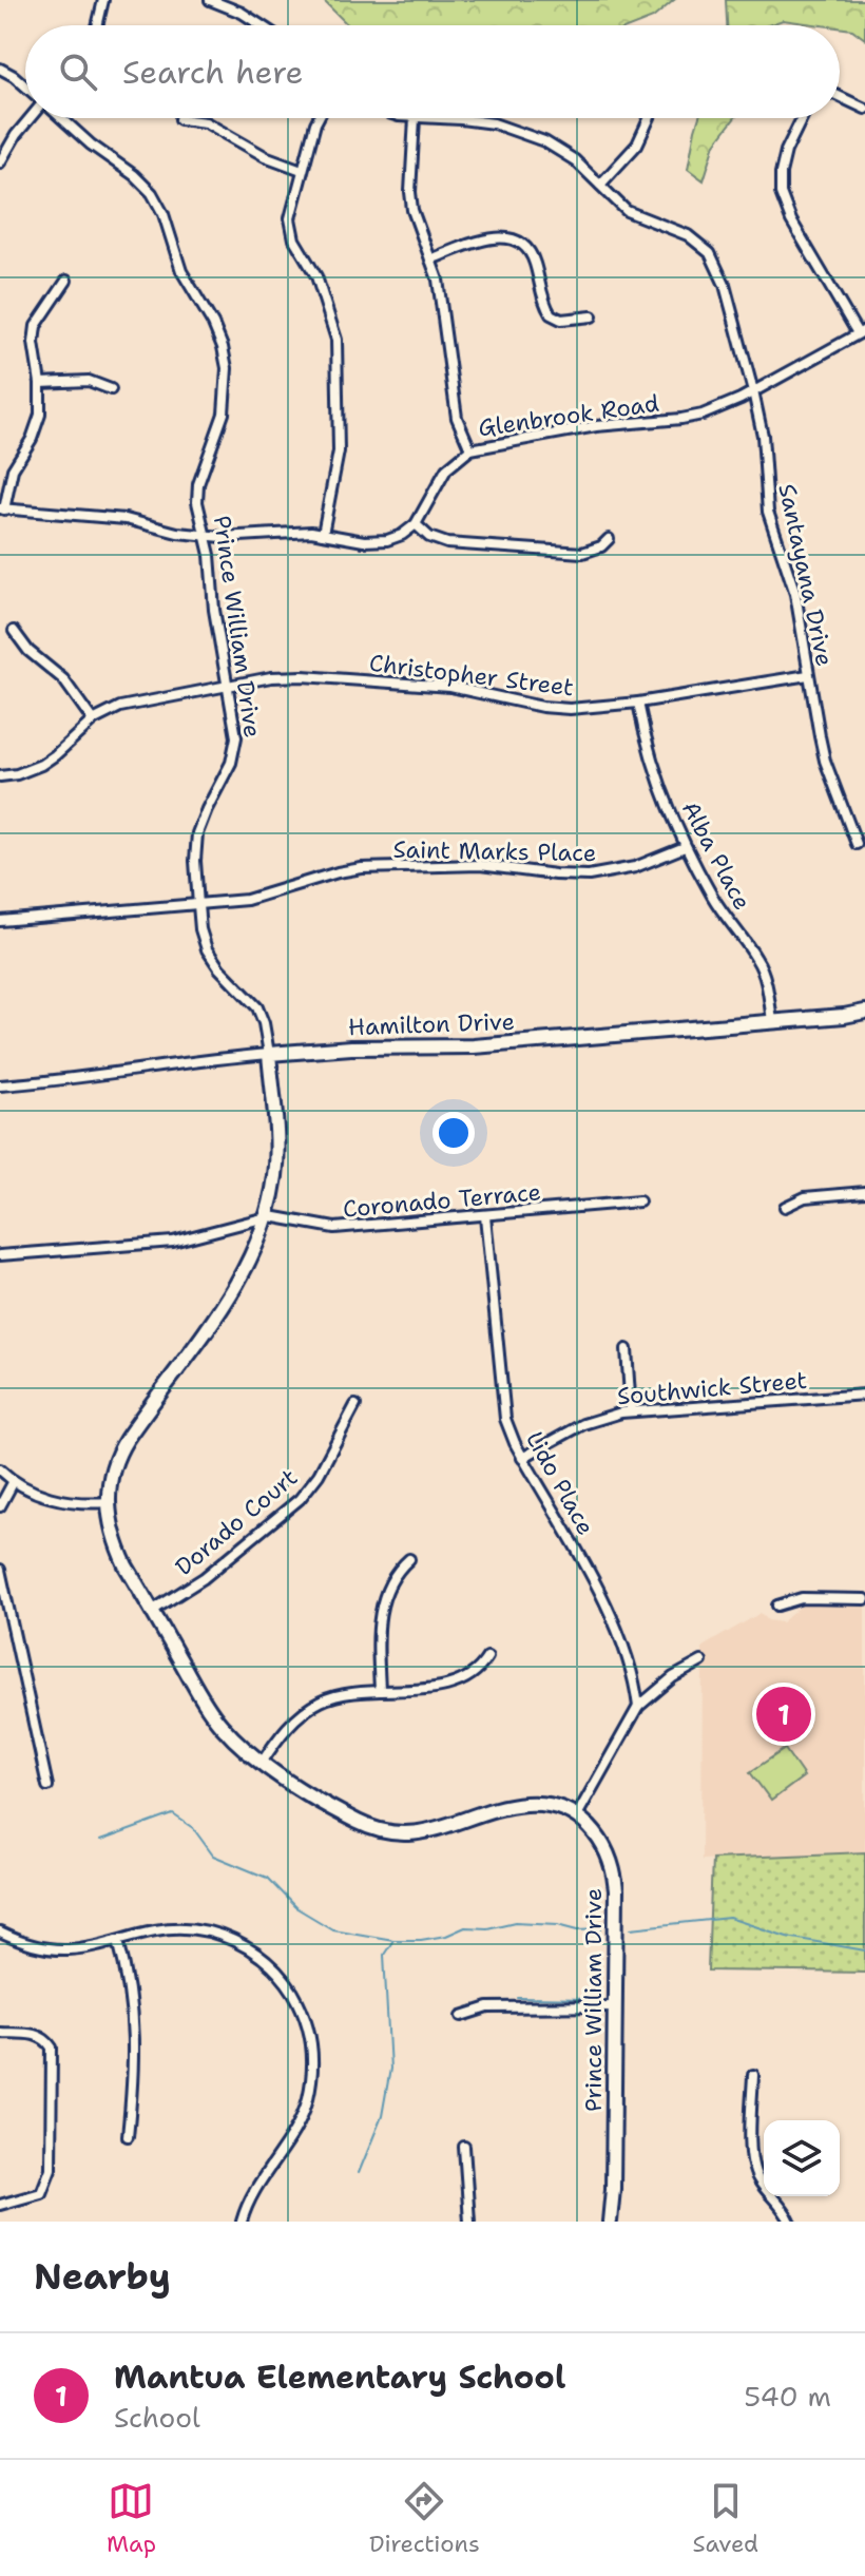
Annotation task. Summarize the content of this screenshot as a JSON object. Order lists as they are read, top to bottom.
{
  "streets": {
    "street": [
      "Glenbrook Road",
      "Santayana Drive",
      "Prince William Drive",
      "Christopher Street",
      "Saint Marks Place",
      "Alba Place",
      "Hamilton Drive",
      "Coronado Terrace",
      "Southwick Street",
      "Lido Place",
      "Dorado Court"
    ]
  },
  "crossings": [
    ["Glenbrook Road", "Santayana Drive"],
    ["Santayana Drive", "Christopher Street"],
    ["Prince William Drive", "Christopher Street"],
    ["Prince William Drive", "Saint Marks Place"],
    ["Prince William Drive", "Hamilton Drive"],
    ["Prince William Drive", "Coronado Terrace"],
    ["Prince William Drive", "Dorado Court"],
    ["Christopher Street", "Alba Place"],
    ["Saint Marks Place", "Alba Place"],
    ["Alba Place", "Hamilton Drive"],
    ["Coronado Terrace", "Lido Place"],
    ["Southwick Street", "Lido Place"]
  ],
  "page": {
    "search": "Search here",
    "pins": "1",
    "heading": "Nearby",
    "list": [
      {
        "mark": "1",
        "name": "Mantua Elementary School",
        "note": "School",
        "value": "540 m"
      }
    ],
    "nav": ["Map", "Directions", "Saved"]
  }
}
